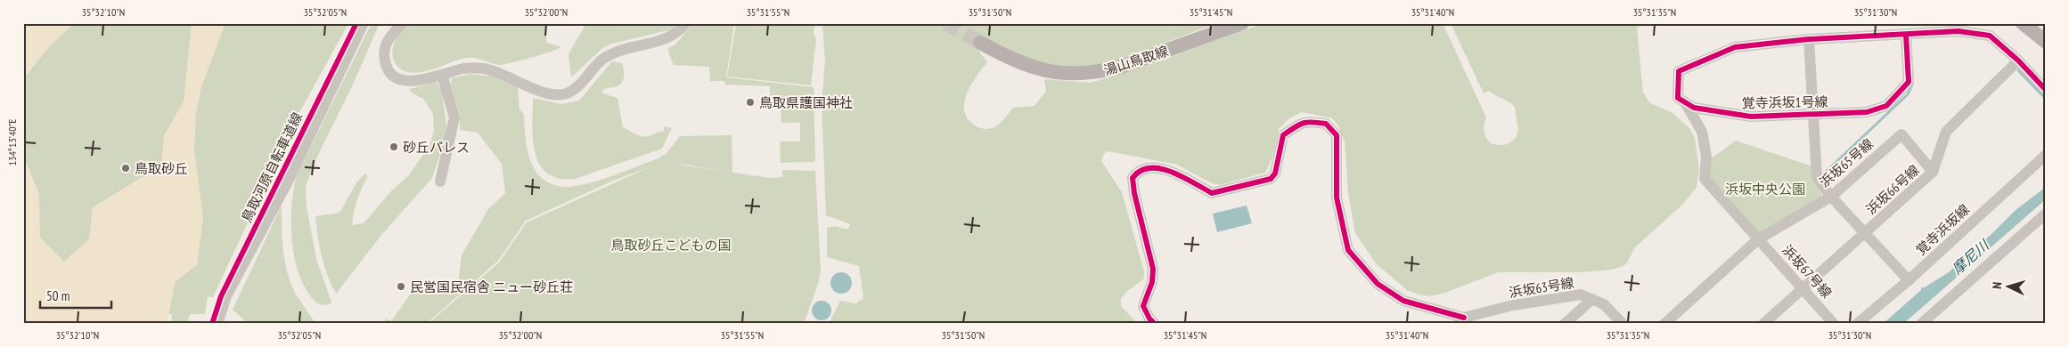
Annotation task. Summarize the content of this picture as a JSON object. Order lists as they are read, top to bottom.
{
  "streets": {
    "main road": ["湯山鳥取線"],
    "street": [
      "覚寺浜坂1号線",
      "浜坂65号線",
      "浜坂66号線",
      "覚寺浜坂線",
      "浜坂67号線",
      "浜坂63号線"
    ],
    "cycle path": ["鳥取河原自転車道線"]
  },
  "crossings": [
    ["覚寺浜坂1号線", "浜坂67号線"],
    ["浜坂65号線", "浜坂66号線"],
    ["浜坂65号線", "浜坂67号線"],
    ["浜坂66号線", "浜坂67号線"]
  ],
  "water": ["摩尼川"],
  "parks": ["浜坂中央公園", "鳥取砂丘こどもの国"],
  "places": [
    "鳥取県護国神社",
    "砂丘パレス",
    "鳥取砂丘",
    "民営国民宿舎 ニュー砂丘荘"
  ],
  "scale_bar": "50 m",
  "north": "left",
  "coordinates": [
    "35°32'10\"N",
    "35°32'05\"N",
    "35°32'00\"N",
    "35°31'55\"N",
    "35°31'50\"N",
    "35°31'45\"N",
    "35°31'40\"N",
    "35°31'35\"N",
    "35°31'30\"N",
    "134°13'40\"E"
  ]
}
